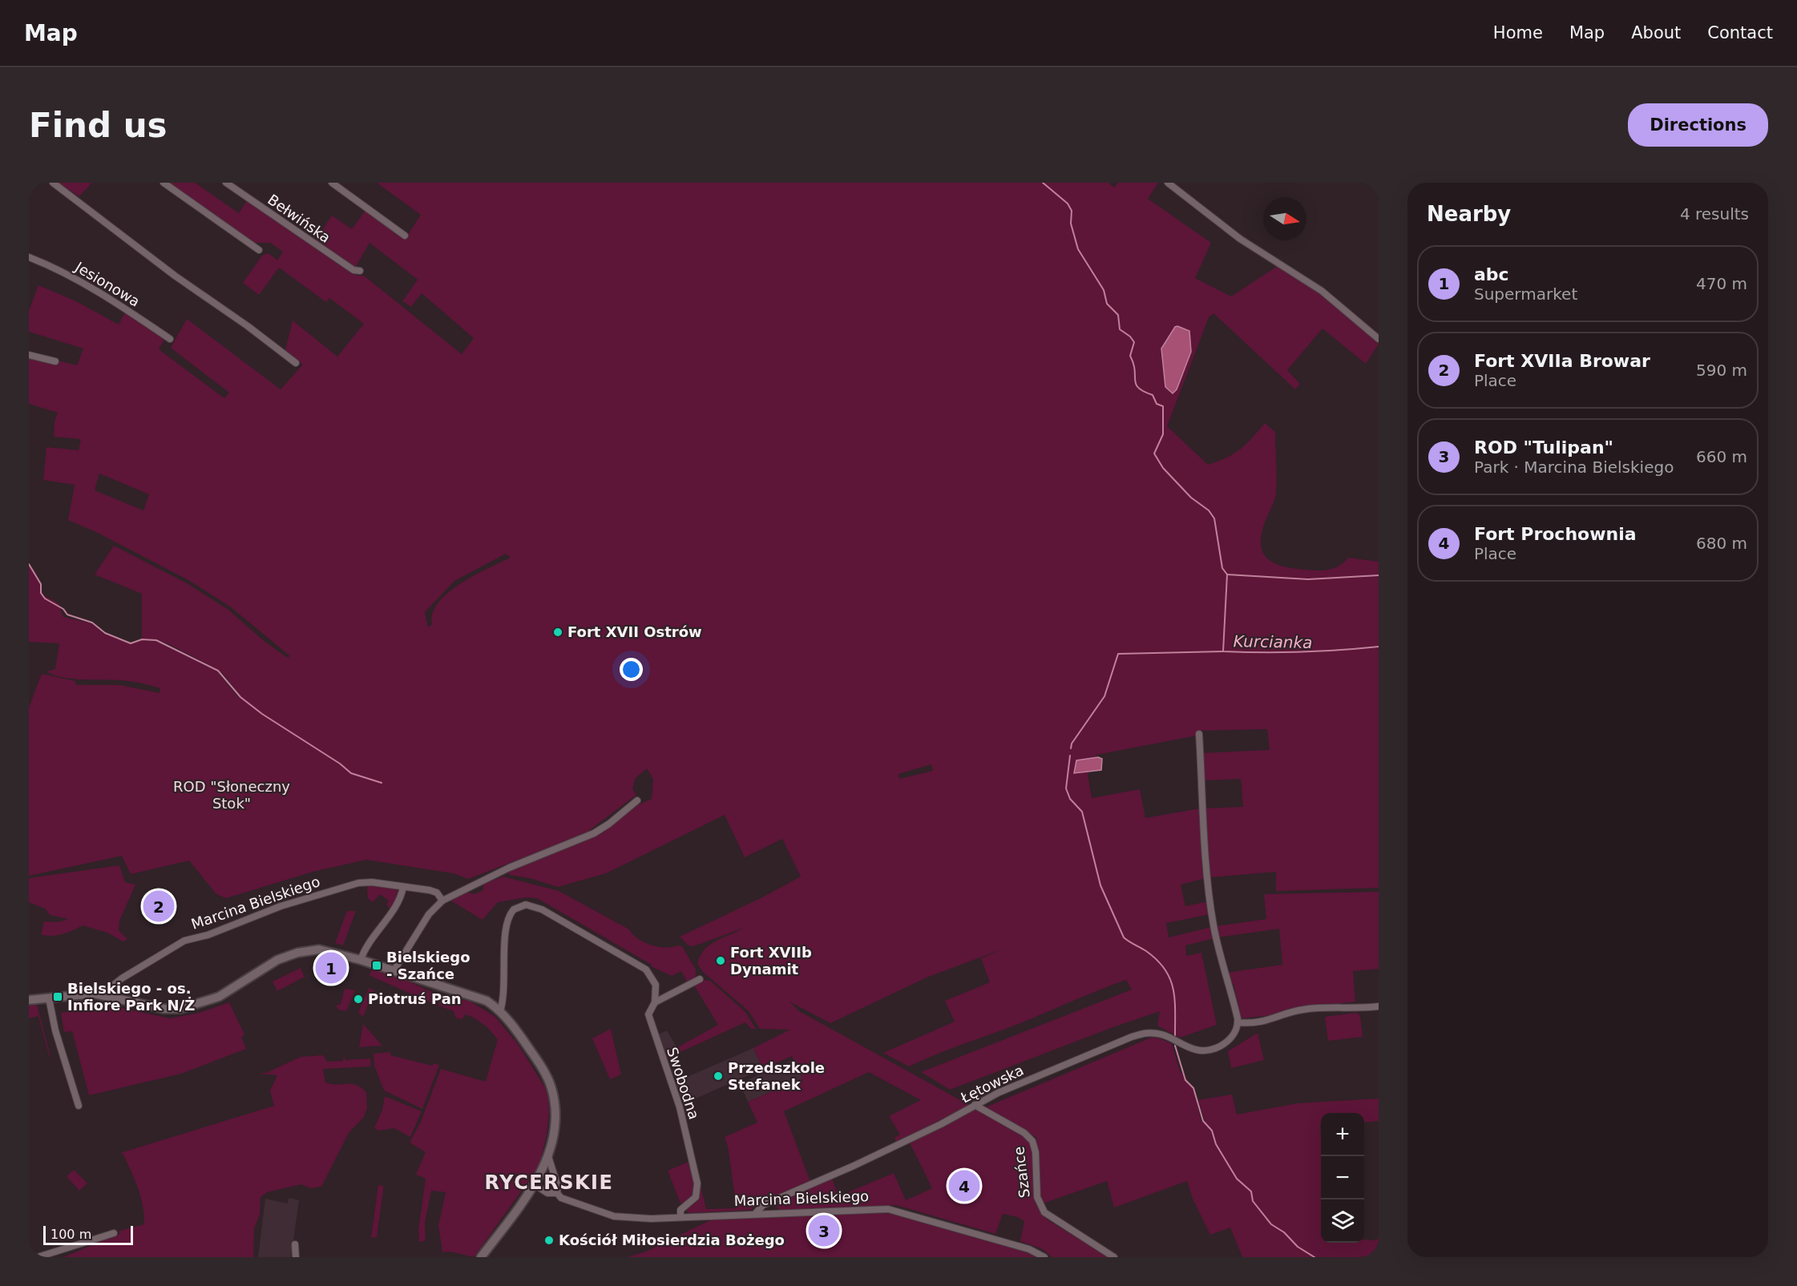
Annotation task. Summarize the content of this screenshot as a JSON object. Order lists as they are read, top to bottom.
{
  "streets": {
    "street": [
      "Bełwińska",
      "Jesionowa",
      "Marcina Bielskiego",
      "Swobodna",
      "Łętowska",
      "Szańce"
    ]
  },
  "crossings": [
    ["Marcina Bielskiego", "Swobodna"],
    ["Marcina Bielskiego", "Łętowska"],
    ["Łętowska", "Szańce"]
  ],
  "districts": ["RYCERSKIE"],
  "water": ["Kurcianka"],
  "parks": ["ROD \"Słoneczny Stok\""],
  "places": {
    "other": [
      "Fort XVII Ostrów",
      "Fort XVIIb Dynamit",
      "Piotruś Pan",
      "Przedszkole Stefanek",
      "Kościół Miłosierdzia Bożego"
    ],
    "transit": ["Bielskiego - Szańce", "Bielskiego - os. Infiore Park N/Ż"]
  },
  "scale_bar": "100 m",
  "north": "right",
  "page": {
    "header": "Map",
    "nav": [
      "Home",
      "Map",
      "About",
      "Contact"
    ],
    "buttons": "Directions",
    "title": "Find us",
    "heading": ["Nearby", "4 results"],
    "list": [
      {
        "mark": "1",
        "name": "abc",
        "note": "Supermarket",
        "value": "470 m"
      },
      {
        "mark": "2",
        "name": "Fort XVIIa Browar",
        "note": "Place",
        "value": "590 m"
      },
      {
        "mark": "3",
        "name": "ROD \"Tulipan\"",
        "note": "Park · Marcina Bielskiego",
        "value": "660 m"
      },
      {
        "mark": "4",
        "name": "Fort Prochownia",
        "note": "Place",
        "value": "680 m"
      }
    ],
    "pins": [
      "2",
      "1",
      "4",
      "3"
    ],
    "map_buttons": ["+", "−"],
    "scale": "100 m"
  }
}
